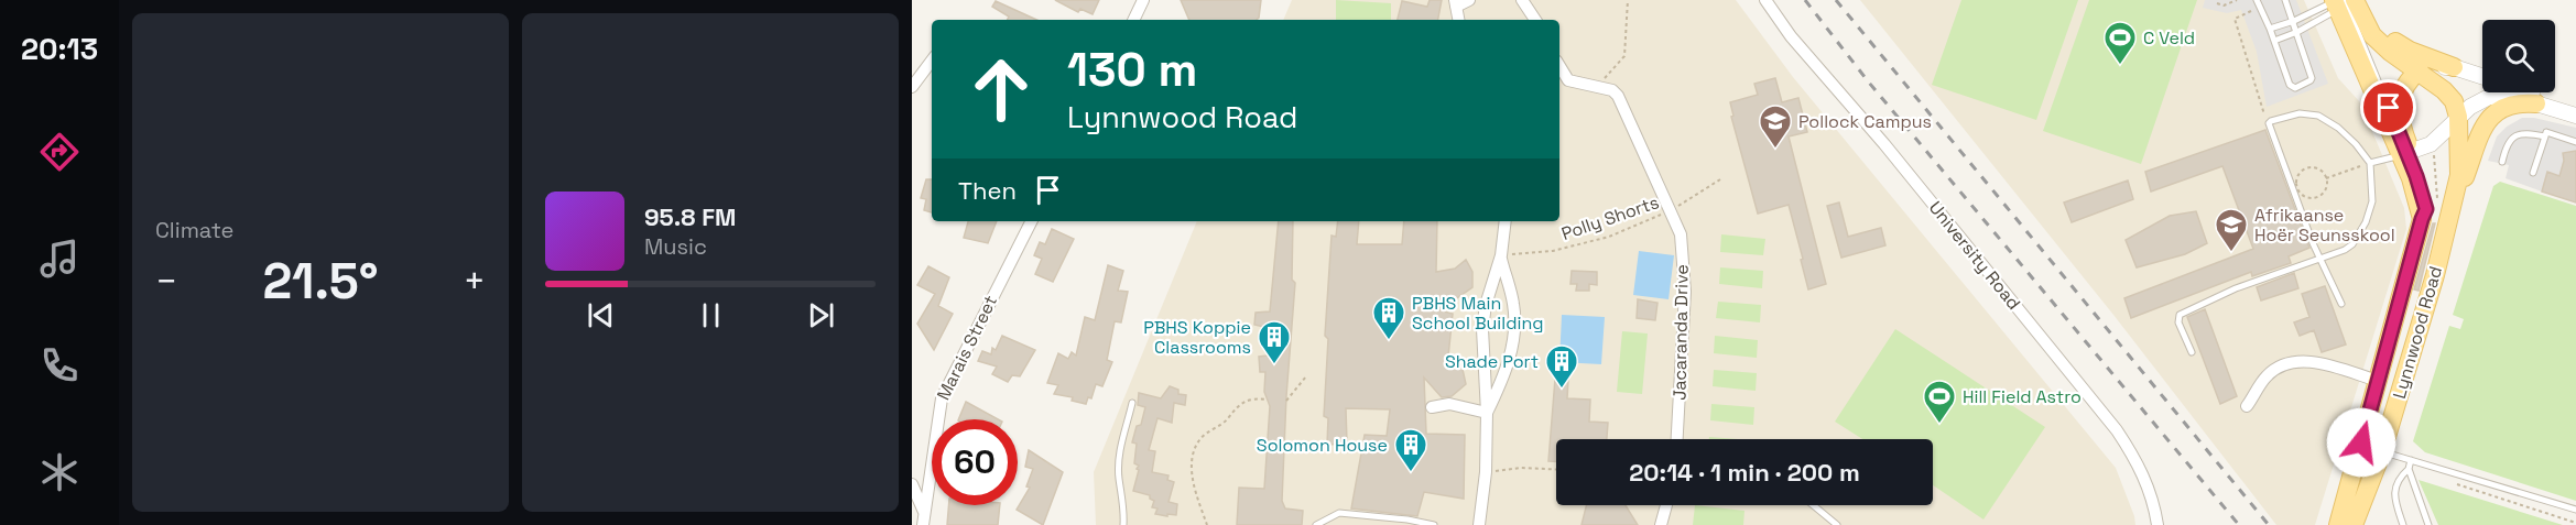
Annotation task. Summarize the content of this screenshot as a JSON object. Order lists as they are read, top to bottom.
{
  "streets": {
    "main road": ["Lynnwood Road"],
    "street": ["University Road", "Jacaranda Drive", "Marais Street"],
    "path": ["Polly Shorts"]
  },
  "crossings": [
    ["Polly Shorts", "Jacaranda Drive"]
  ],
  "places": {
    "sports": ["C Veld", "Hill Field Astro"],
    "school or university": ["Pollock Campus", "Afrikaanse Hoër Seunsskool"],
    "building": [
      "PBHS Main School Building",
      "PBHS Koppie Classrooms",
      "Shade Port",
      "Solomon House"
    ]
  },
  "page": {
    "tabs": "20:13",
    "tile": "Climate",
    "turn": ["130 m", "Lynnwood Road"],
    "then": "Then",
    "song": ["95.8 FM", "Music"],
    "heat": ["−", "21.5°", "+"],
    "limit": "60",
    "trip": "20:14 · 1 min · 200 m"
  }
}
